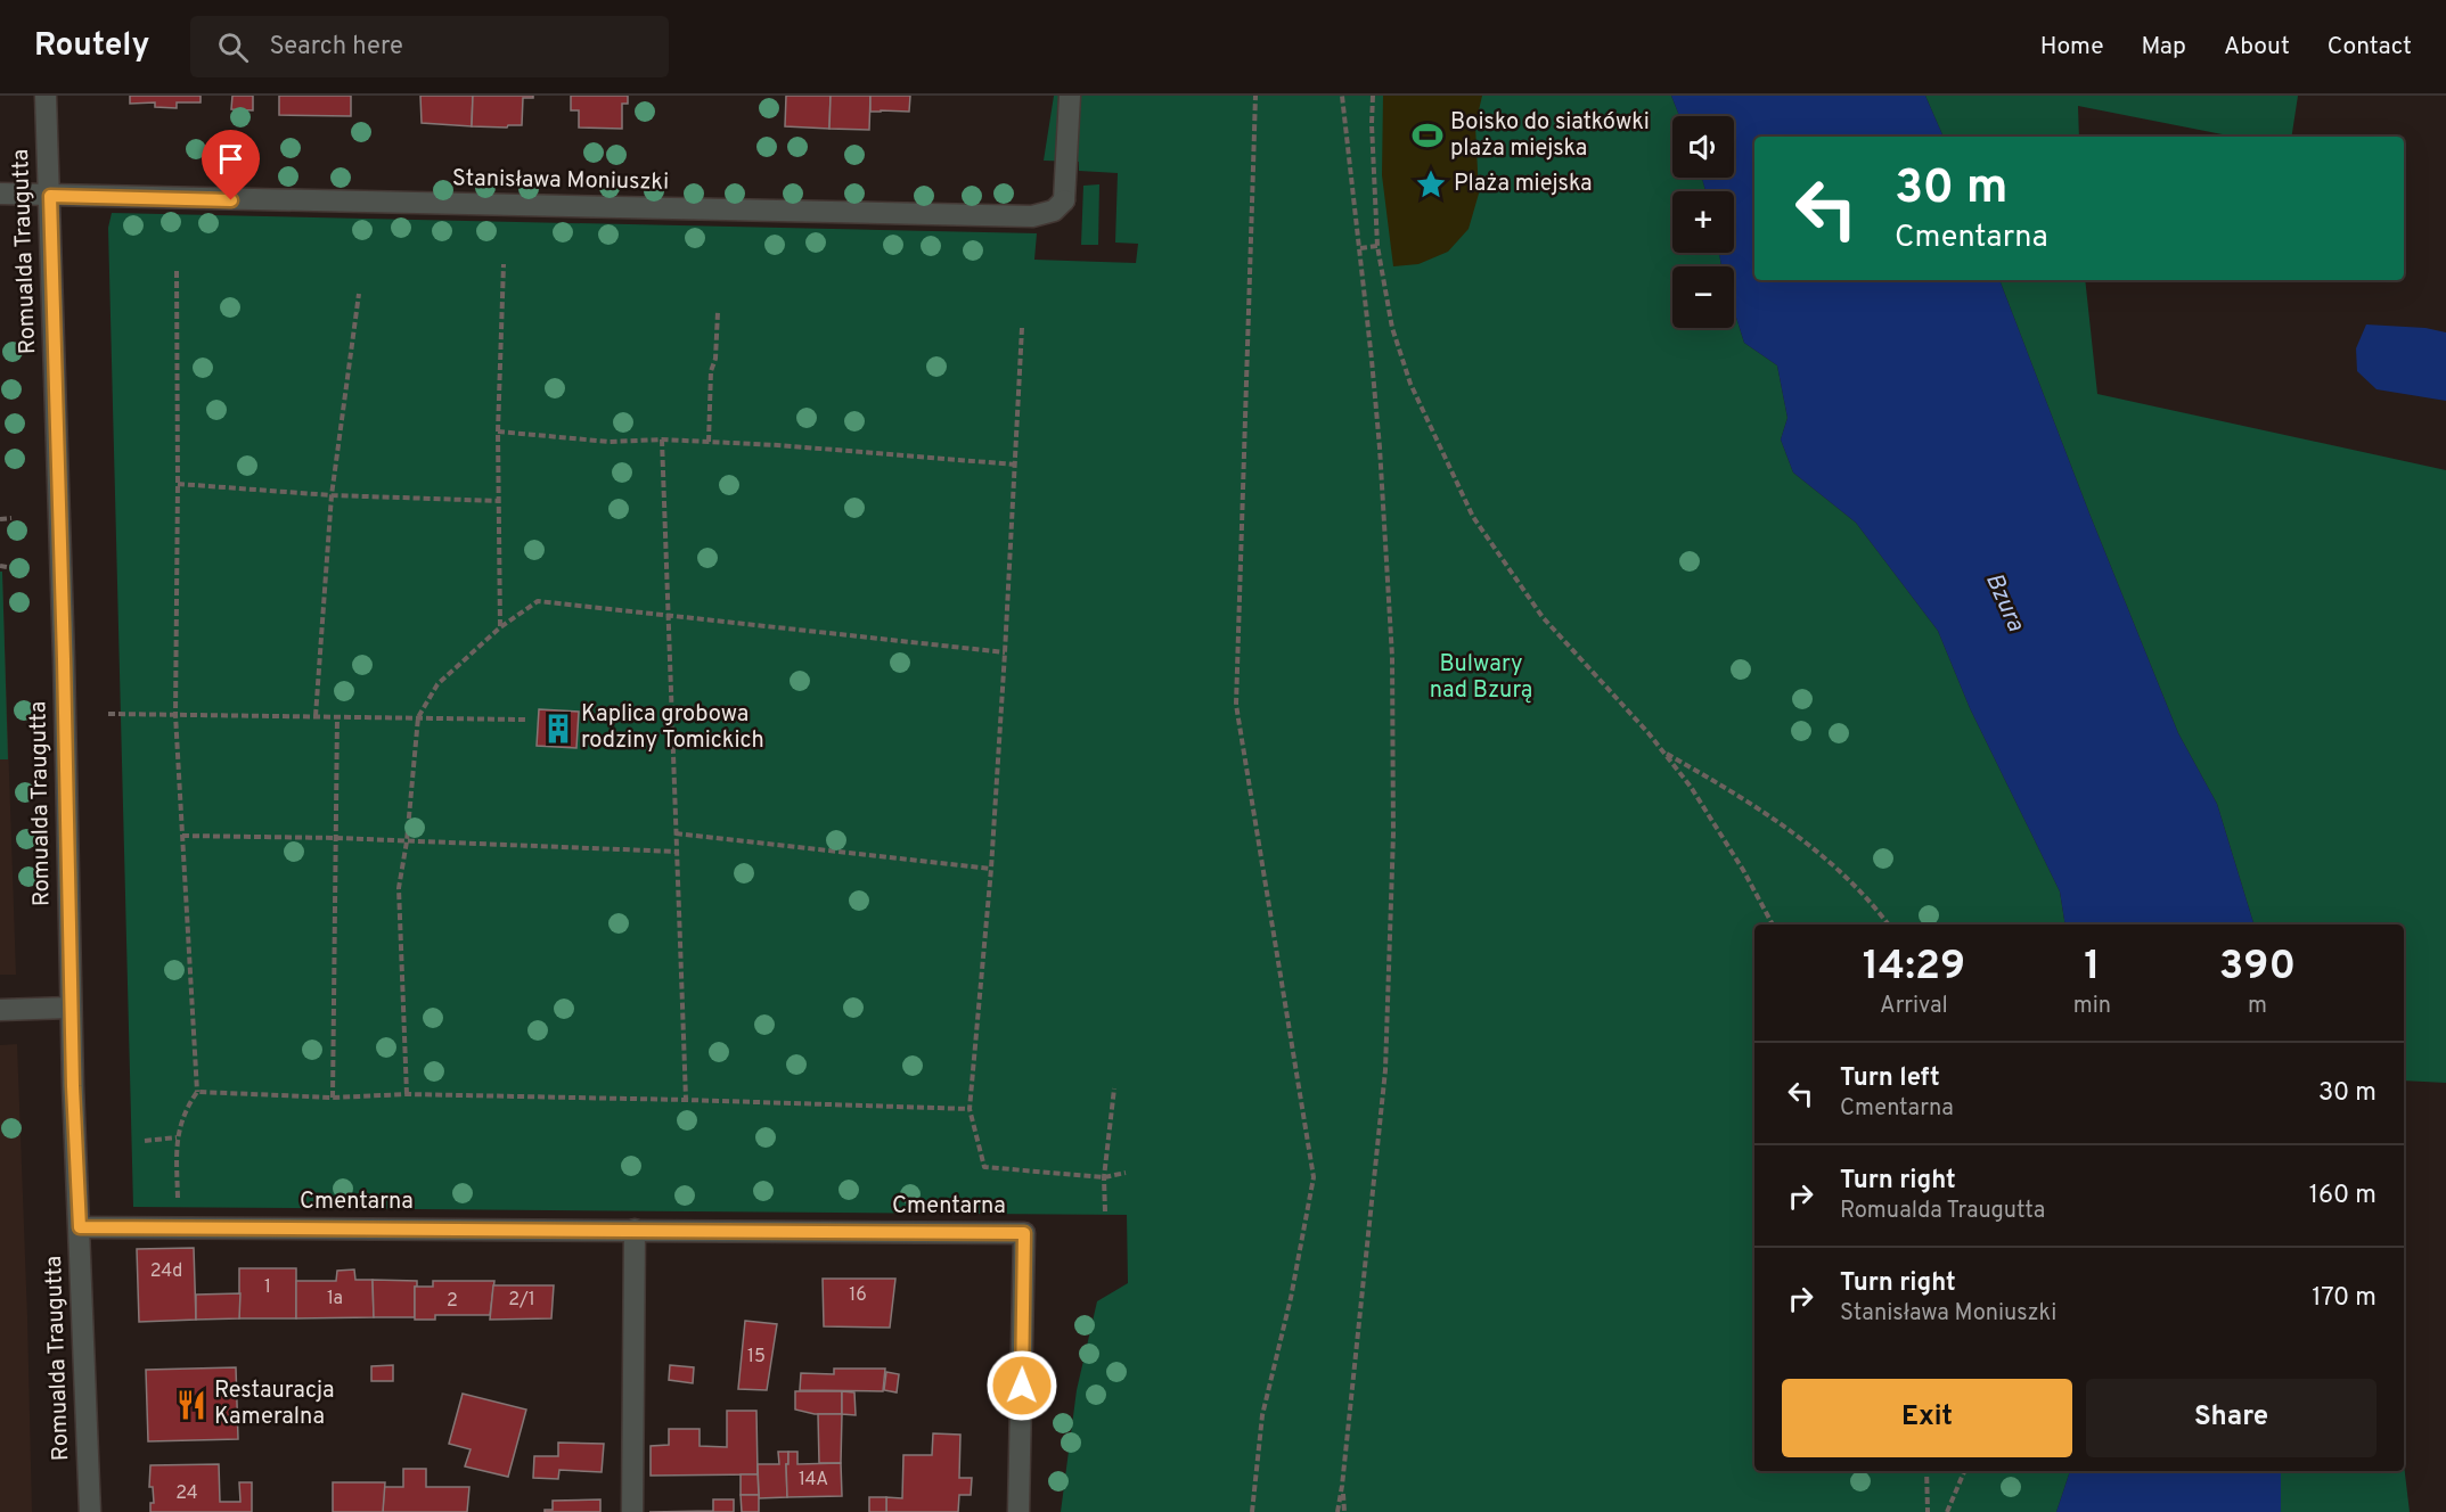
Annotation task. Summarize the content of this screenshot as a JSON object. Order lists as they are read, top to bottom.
{
  "streets": {
    "street": ["Stanisława Moniuszki", "Romualda Traugutta", "Cmentarna"]
  },
  "crossings": [
    ["Stanisława Moniuszki", "Romualda Traugutta"],
    ["Romualda Traugutta", "Cmentarna"]
  ],
  "water": ["Bzura"],
  "parks": ["Bulwary nad Bzurą"],
  "places": {
    "sports": ["Boisko do siatkówki plaża miejska"],
    "place": ["Plaża miejska"],
    "building": ["Kaplica grobowa rodziny Tomickich"],
    "restaurant": ["Restauracja Kameralna"]
  },
  "house_numbers": [
    "24d",
    "1",
    "16",
    "1a",
    "2/1",
    "2",
    "15",
    "14A",
    "24"
  ],
  "page": {
    "header": "Routely",
    "search": "Search here",
    "nav": [
      "Home",
      "Map",
      "About",
      "Contact"
    ],
    "map_buttons": ["+", "−"],
    "turn": ["30 m", "Cmentarna"],
    "eta": [
      "14:29",
      "Arrival",
      "1",
      "min",
      "390",
      "m"
    ],
    "list": [
      {
        "name": "Turn left",
        "note": "Cmentarna",
        "value": "30 m"
      },
      {
        "name": "Turn right",
        "note": "Romualda Traugutta",
        "value": "160 m"
      },
      {
        "name": "Turn right",
        "note": "Stanisława Moniuszki",
        "value": "170 m"
      }
    ],
    "buttons": ["Exit", "Share"]
  }
}
